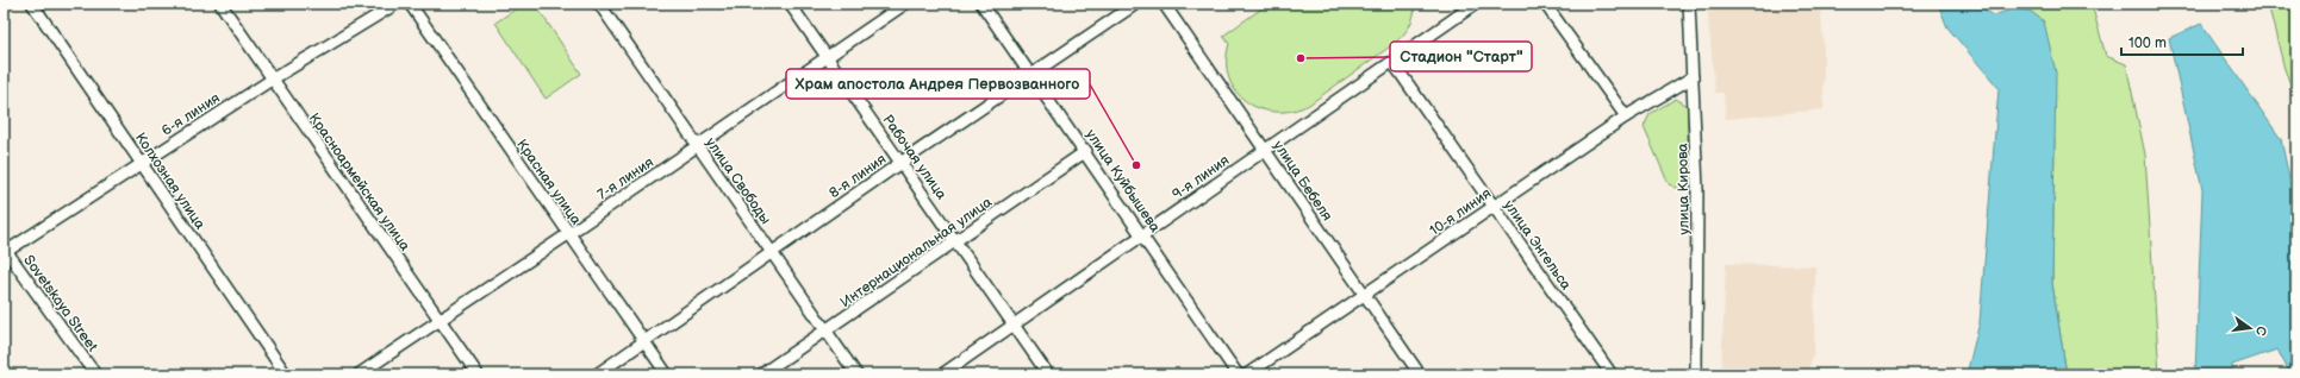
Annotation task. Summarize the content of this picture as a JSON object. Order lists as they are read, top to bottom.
{
  "streets": {
    "street": [
      "6-я линия",
      "Рабочая улица",
      "8-я линия",
      "9-я линия",
      "7-я линия",
      "Колхозная улица",
      "улица Свободы",
      "улица Куйбышева",
      "улица Бебеля",
      "Красноармейская улица",
      "Красная улица",
      "улица Кирова",
      "10-я линия",
      "улица Энгельса",
      "Интернациональная улица",
      "Sovetskaya Street"
    ]
  },
  "crossings": [
    ["6-я линия", "Колхозная улица"],
    ["6-я линия", "Красноармейская улица"],
    ["6-я линия", "Sovetskaya Street"],
    ["Рабочая улица", "8-я линия"],
    ["Рабочая улица", "9-я линия"],
    ["Рабочая улица", "7-я линия"],
    ["Рабочая улица", "Интернациональная улица"],
    ["8-я линия", "улица Свободы"],
    ["8-я линия", "улица Куйбышева"],
    ["8-я линия", "Красная улица"],
    ["9-я линия", "улица Куйбышева"],
    ["9-я линия", "улица Бебеля"],
    ["9-я линия", "улица Энгельса"],
    ["7-я линия", "улица Свободы"],
    ["7-я линия", "Красноармейская улица"],
    ["7-я линия", "Красная улица"],
    ["улица Свободы", "Интернациональная улица"],
    ["улица Куйбышева", "Интернациональная улица"],
    ["улица Бебеля", "10-я линия"],
    ["улица Кирова", "10-я линия"],
    ["10-я линия", "улица Энгельса"]
  ],
  "places": ["Стадион \"Старт\"", "Храм апостола Андрея Первозванного"],
  "scale_bar": "100 m",
  "north": "right"
}
